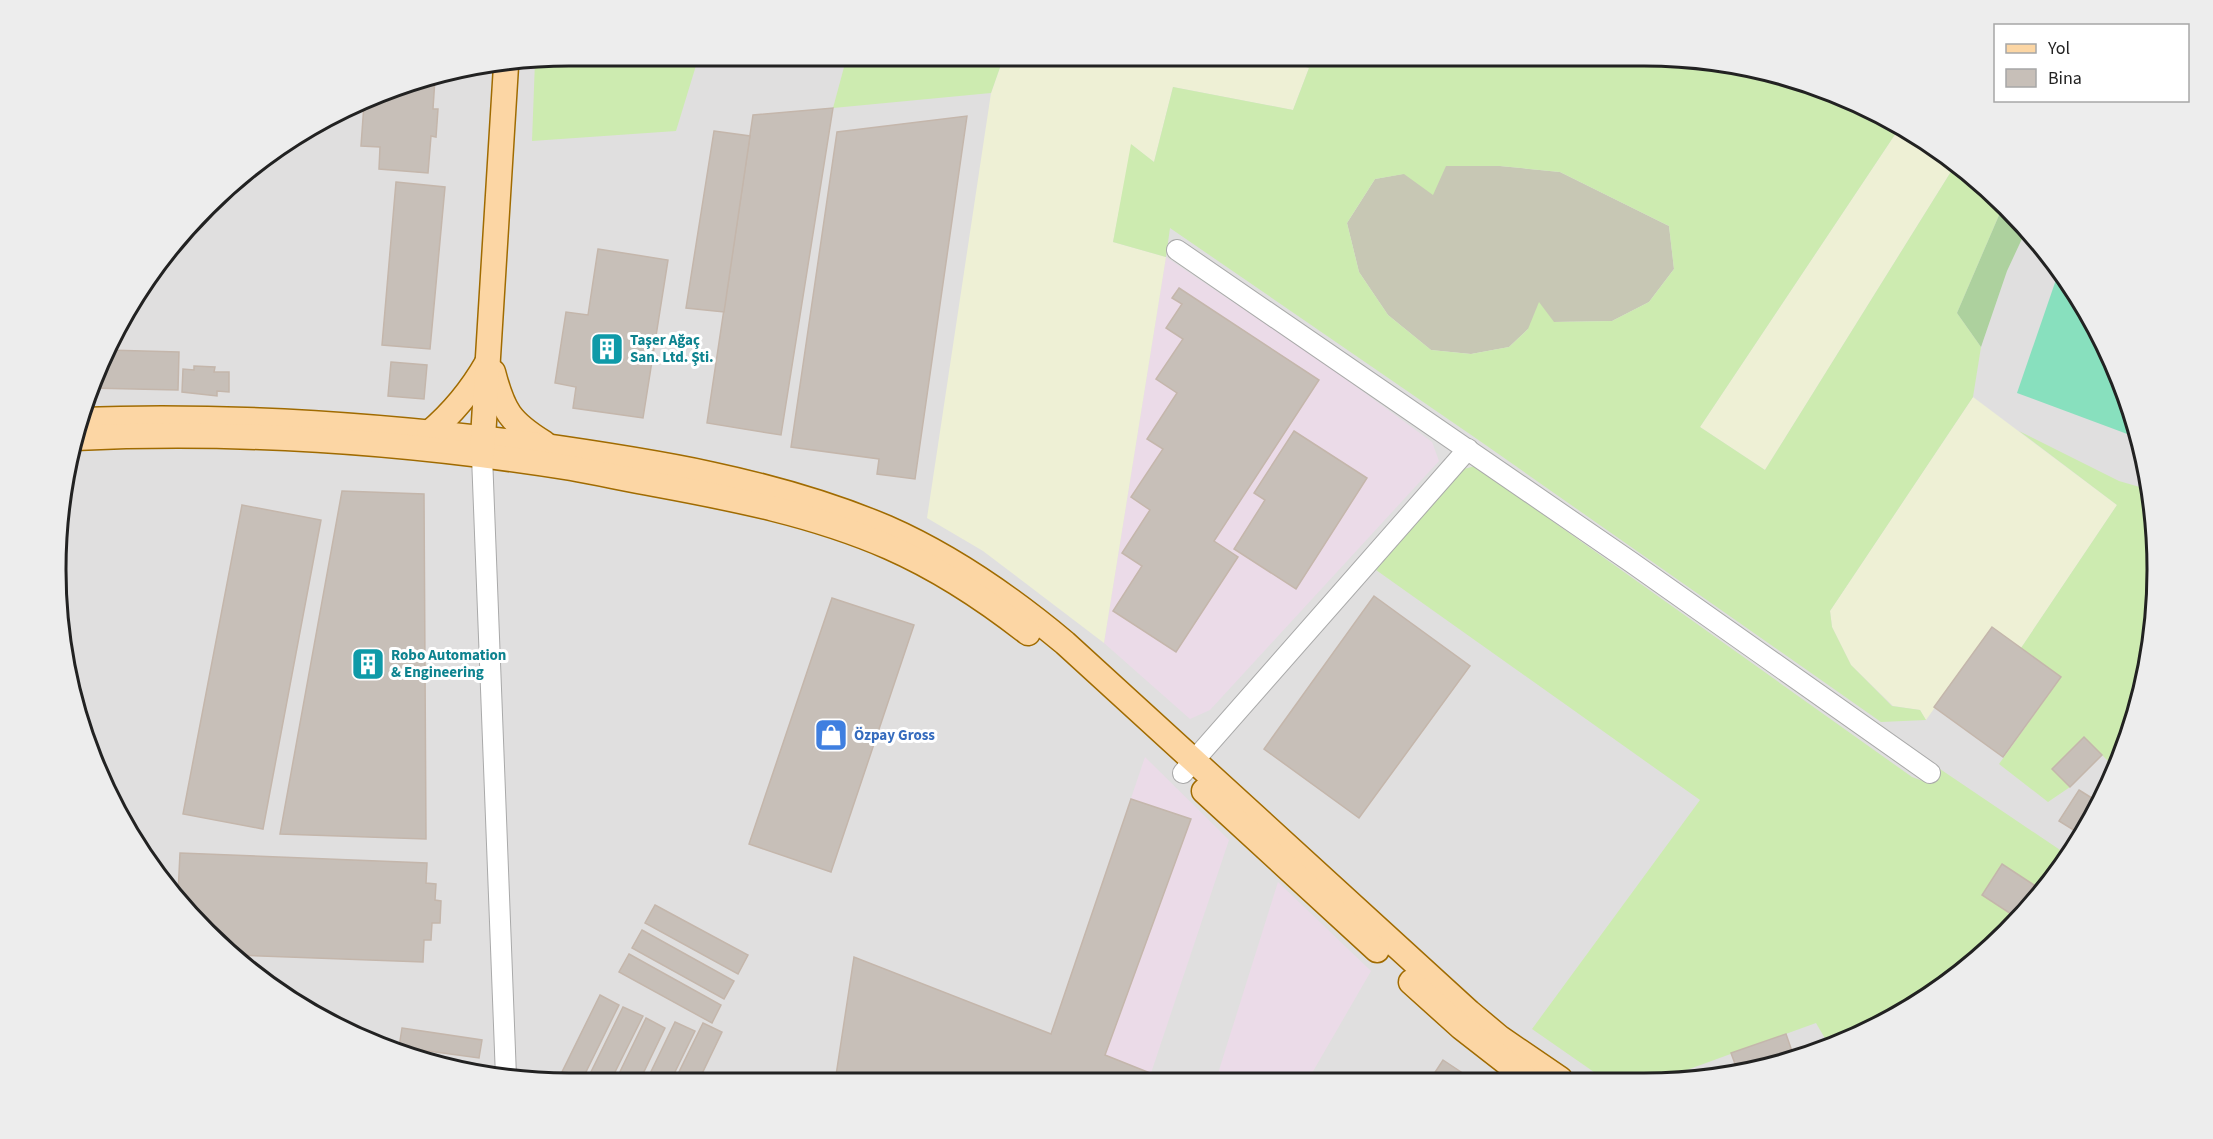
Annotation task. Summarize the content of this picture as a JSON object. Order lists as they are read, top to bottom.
{
  "places": {
    "building": ["Taşer Ağaç San. Ltd. Şti.", "Robo Automation & Engineering"],
    "shop": ["Özpay Gross"]
  },
  "legend": ["Yol", "Bina"]
}
